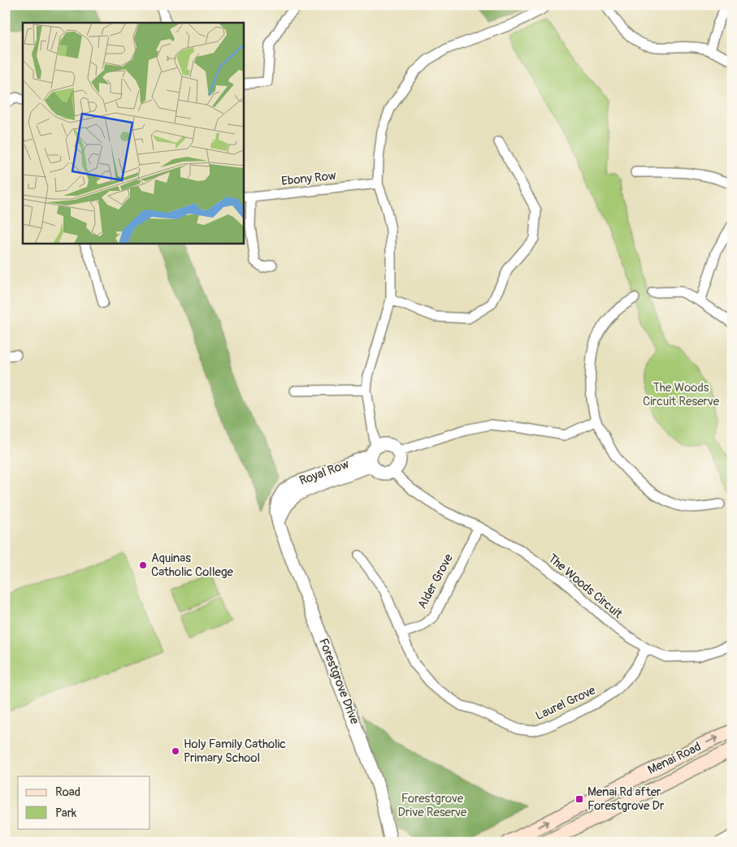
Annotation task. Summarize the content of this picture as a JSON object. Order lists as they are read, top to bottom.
{
  "streets": {
    "main road": ["Menai Road"],
    "street": [
      "Ebony Row",
      "Royal Row",
      "Alder Grove",
      "The Woods Circuit",
      "Forestgrove Drive",
      "Laurel Grove"
    ]
  },
  "crossings": [
    ["Royal Row", "The Woods Circuit"],
    ["Royal Row", "Forestgrove Drive"],
    ["Alder Grove", "The Woods Circuit"],
    ["Alder Grove", "Laurel Grove"],
    ["The Woods Circuit", "Laurel Grove"]
  ],
  "parks": ["The Woods Circuit Reserve", "Forestgrove Drive Reserve"],
  "places": {
    "other": ["Aquinas Catholic College", "Holy Family Catholic Primary School"],
    "transit": ["Menai Rd after Forestgrove Dr"]
  },
  "legend": ["Road", "Park"]
}
